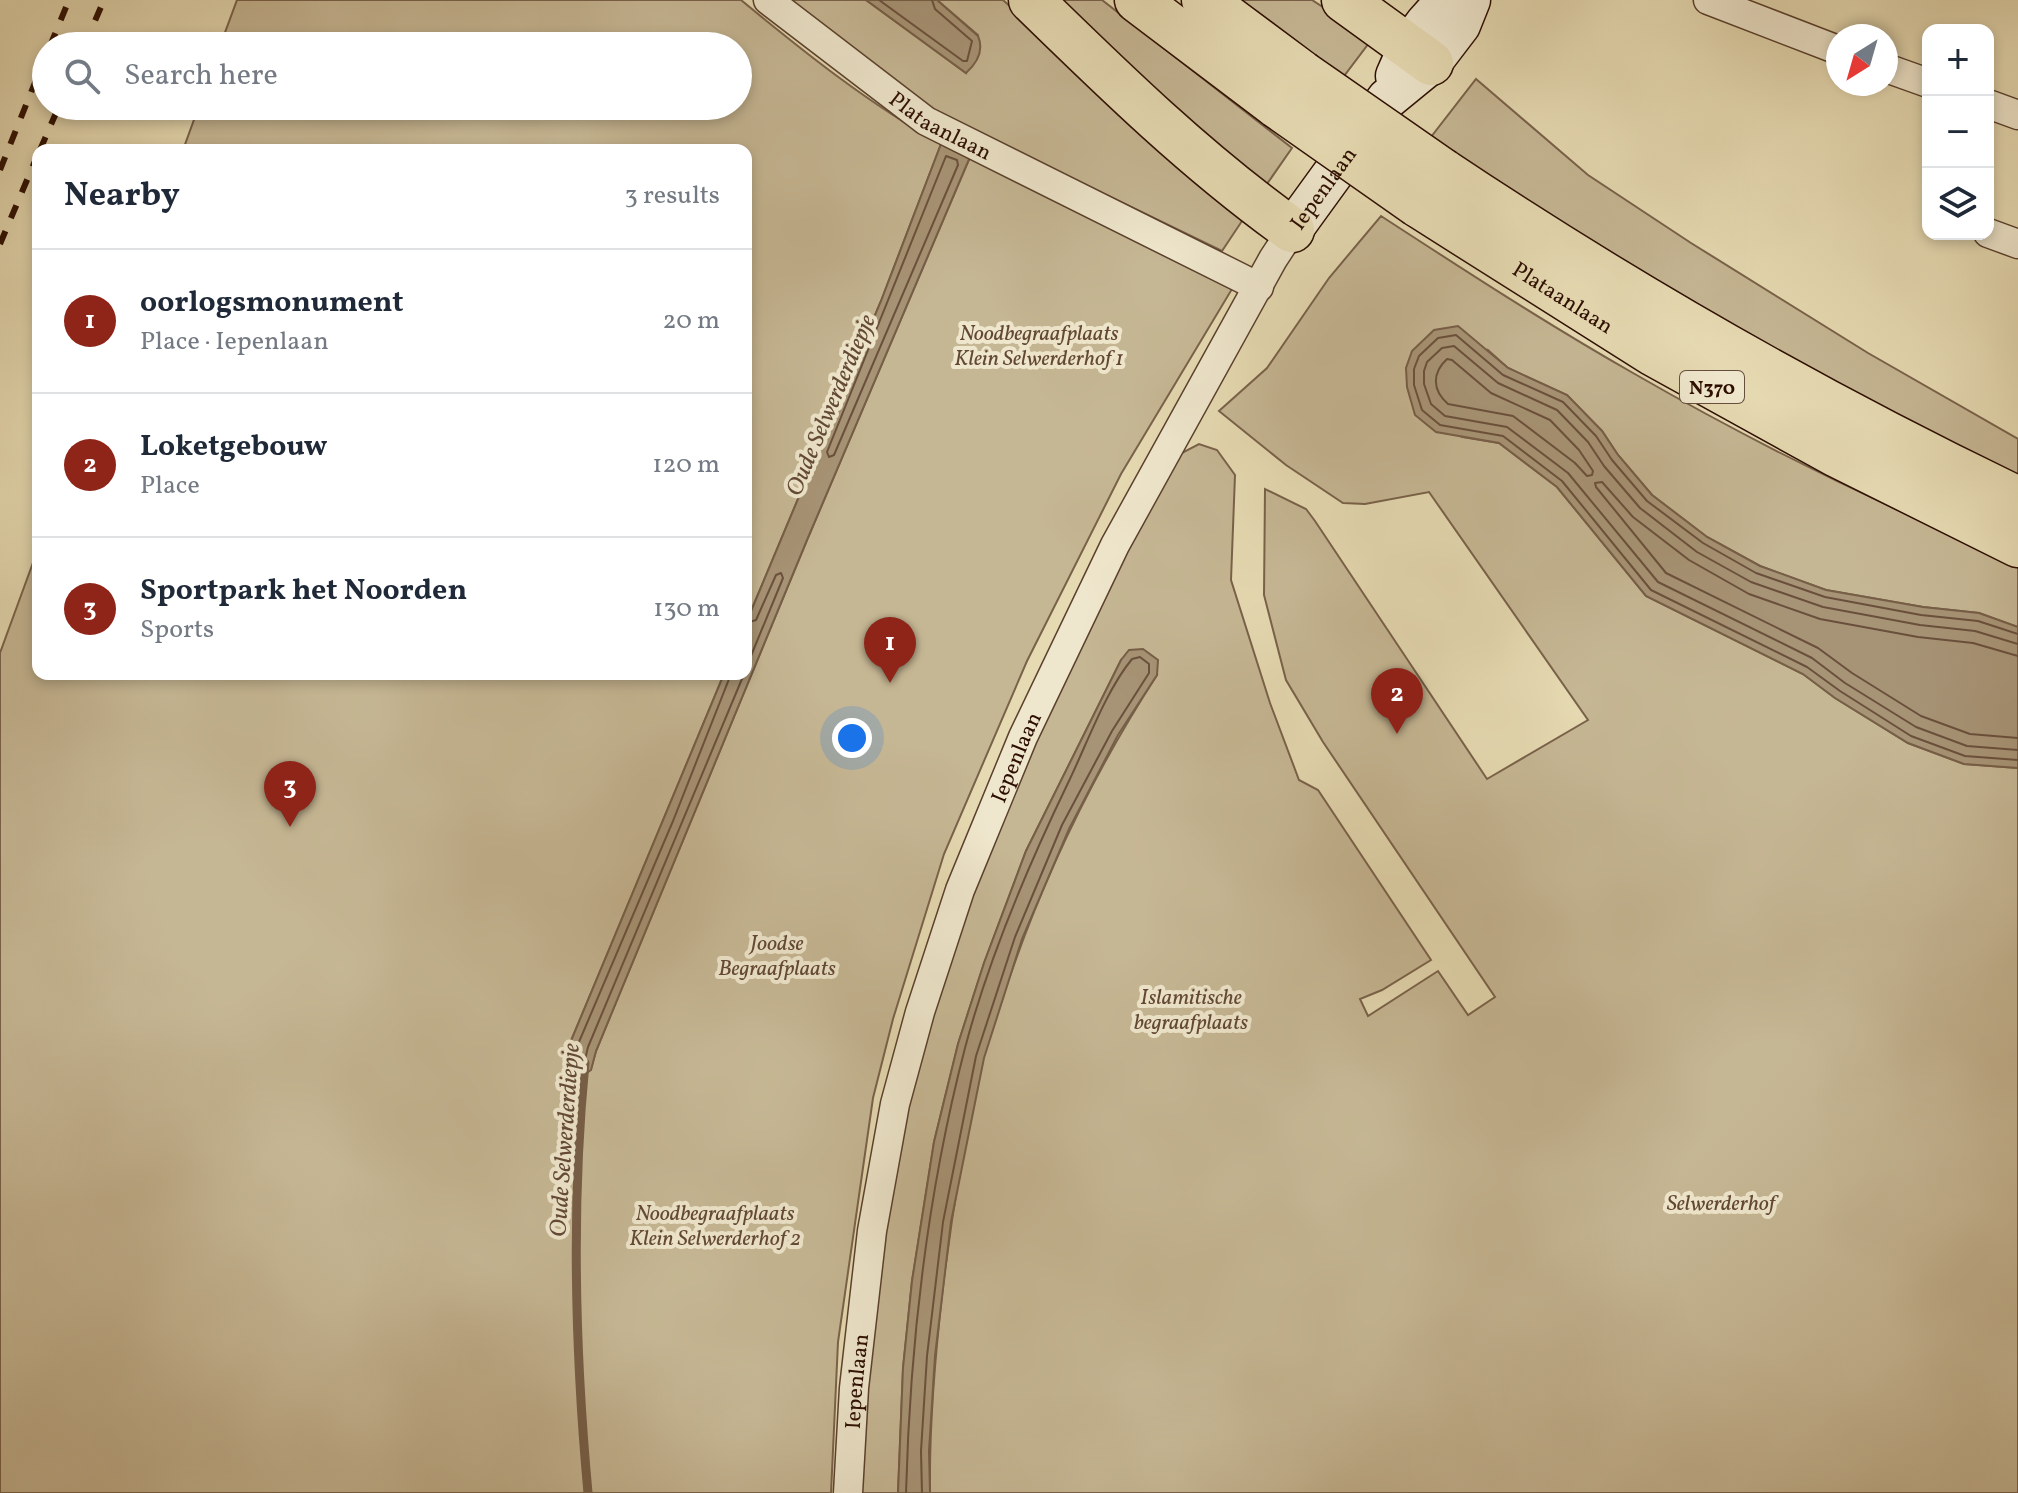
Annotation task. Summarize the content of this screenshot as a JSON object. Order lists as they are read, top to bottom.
{
  "streets": {
    "highway": ["Plataanlaan", "N370"],
    "street": ["Iepenlaan"]
  },
  "crossings": [
    ["Plataanlaan", "Iepenlaan"]
  ],
  "water": ["Oude Selwerderdiepje"],
  "parks": [
    "Noodbegraafplaats Klein Selwerderhof 1",
    "Joodse Begraafplaats",
    "Islamitische begraafplaats",
    "Selwerderhof",
    "Noodbegraafplaats Klein Selwerderhof 2"
  ],
  "north": "bottom left",
  "page": {
    "map_buttons": ["+", "−"],
    "search": "Search here",
    "heading": ["Nearby", "3 results"],
    "list": [
      {
        "mark": "1",
        "name": "oorlogsmonument",
        "note": "Place · Iepenlaan",
        "value": "20 m"
      },
      {
        "mark": "2",
        "name": "Loketgebouw",
        "note": "Place",
        "value": "120 m"
      },
      {
        "mark": "3",
        "name": "Sportpark het Noorden",
        "note": "Sports",
        "value": "130 m"
      }
    ],
    "pins": ["1", "2", "3"]
  }
}
